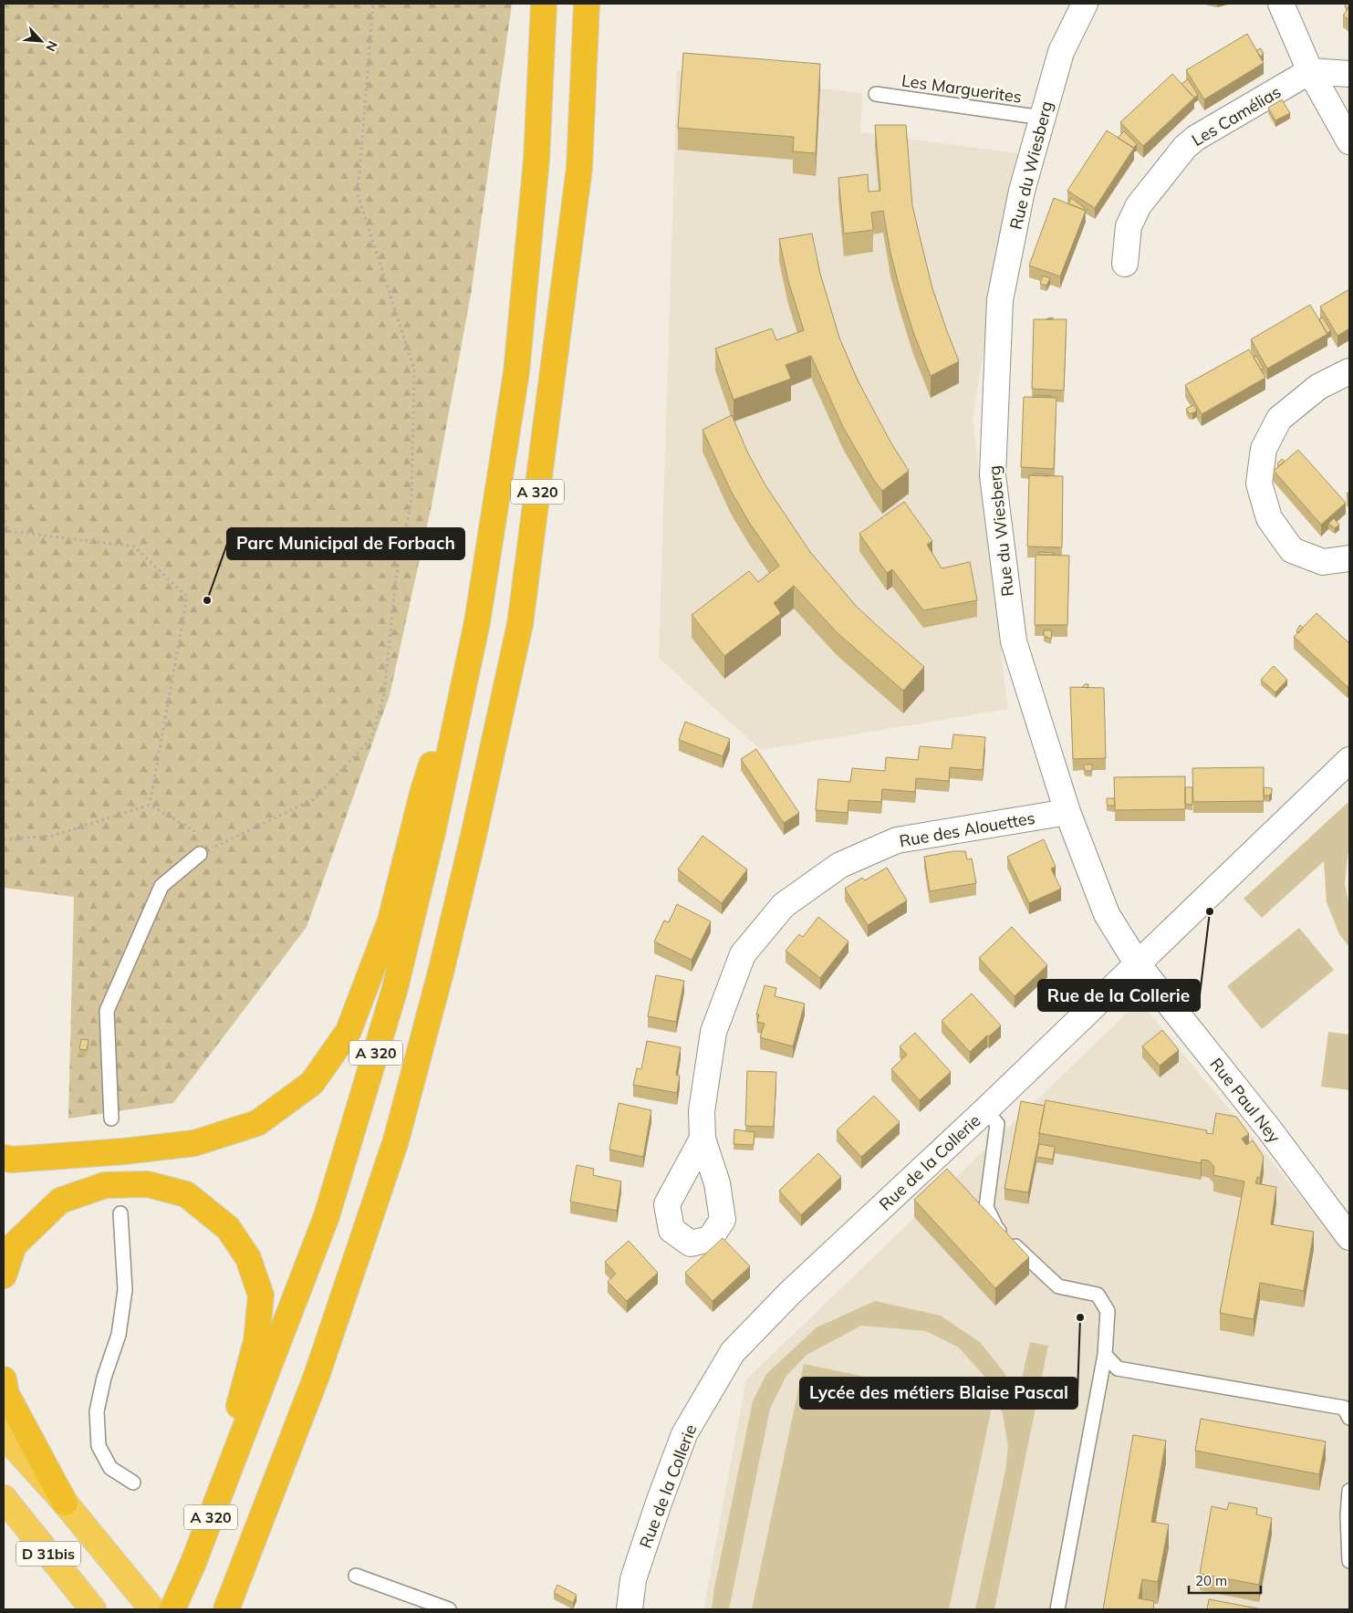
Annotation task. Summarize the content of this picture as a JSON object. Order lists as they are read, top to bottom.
{
  "streets": {
    "highway": ["A 320", "D 31bis"],
    "street": [
      "Les Camélias",
      "Rue du Wiesberg",
      "Rue des Alouettes",
      "Rue Paul Ney",
      "Rue de la Collerie"
    ],
    "lane": ["Les Marguerites"]
  },
  "crossings": [
    ["Les Marguerites", "Rue du Wiesberg"],
    ["Rue du Wiesberg", "Rue des Alouettes"],
    ["Rue du Wiesberg", "Rue Paul Ney"],
    ["Rue du Wiesberg", "Rue de la Collerie"],
    ["Rue Paul Ney", "Rue de la Collerie"]
  ],
  "places": ["Parc Municipal de Forbach", "Rue de la Collerie", "Lycée des métiers Blaise Pascal"],
  "scale_bar": "20 m",
  "north": "bottom right"
}
